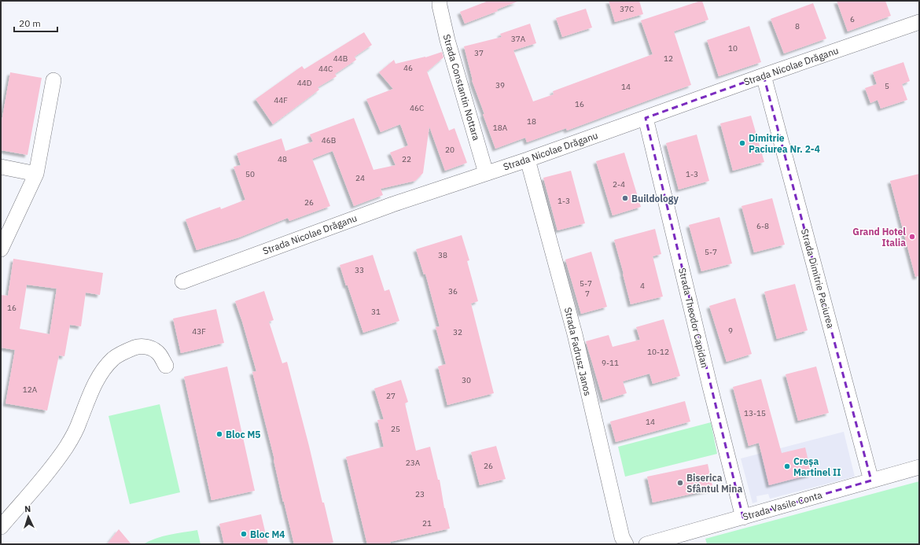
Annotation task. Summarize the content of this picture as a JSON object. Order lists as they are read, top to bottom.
{
  "streets": {
    "street": [
      "Strada Nicolae Drăganu",
      "Strada Constantin Nottara",
      "Strada Dimitrie Paciurea",
      "Strada Theodor Capidan",
      "Strada Fadrusz Janos",
      "Strada Vasile Conta"
    ]
  },
  "crossings": [
    ["Strada Nicolae Drăganu", "Strada Constantin Nottara"],
    ["Strada Nicolae Drăganu", "Strada Dimitrie Paciurea"],
    ["Strada Nicolae Drăganu", "Strada Theodor Capidan"],
    ["Strada Nicolae Drăganu", "Strada Fadrusz Janos"],
    ["Strada Dimitrie Paciurea", "Strada Vasile Conta"],
    ["Strada Theodor Capidan", "Strada Vasile Conta"]
  ],
  "places": [
    "Dimitrie Paciurea Nr. 2-4",
    "Buildology",
    "Grand Hotel Italia",
    "Bloc M5",
    "Creșa Martinel II",
    "Biserica Sfântul Mina",
    "Bloc M4"
  ],
  "house_numbers": [
    "37C",
    "6",
    "8",
    "37A",
    "10",
    "37",
    "44B",
    "12",
    "46",
    "44C",
    "44D",
    "39",
    "5",
    "14",
    "44F",
    "16",
    "46C",
    "18",
    "18A",
    "46B",
    "20",
    "48",
    "22",
    "50",
    "1-3",
    "24",
    "2-4",
    "1-3",
    "26",
    "6-8",
    "5-7",
    "38",
    "33",
    "5-7",
    "4",
    "36",
    "7",
    "16",
    "31",
    "9",
    "43F",
    "32",
    "10-12",
    "9-11",
    "30",
    "12A",
    "27",
    "13-15",
    "14",
    "25",
    "23A",
    "26",
    "23",
    "21"
  ],
  "scale_bar": "20 m",
  "north": "top"
}
